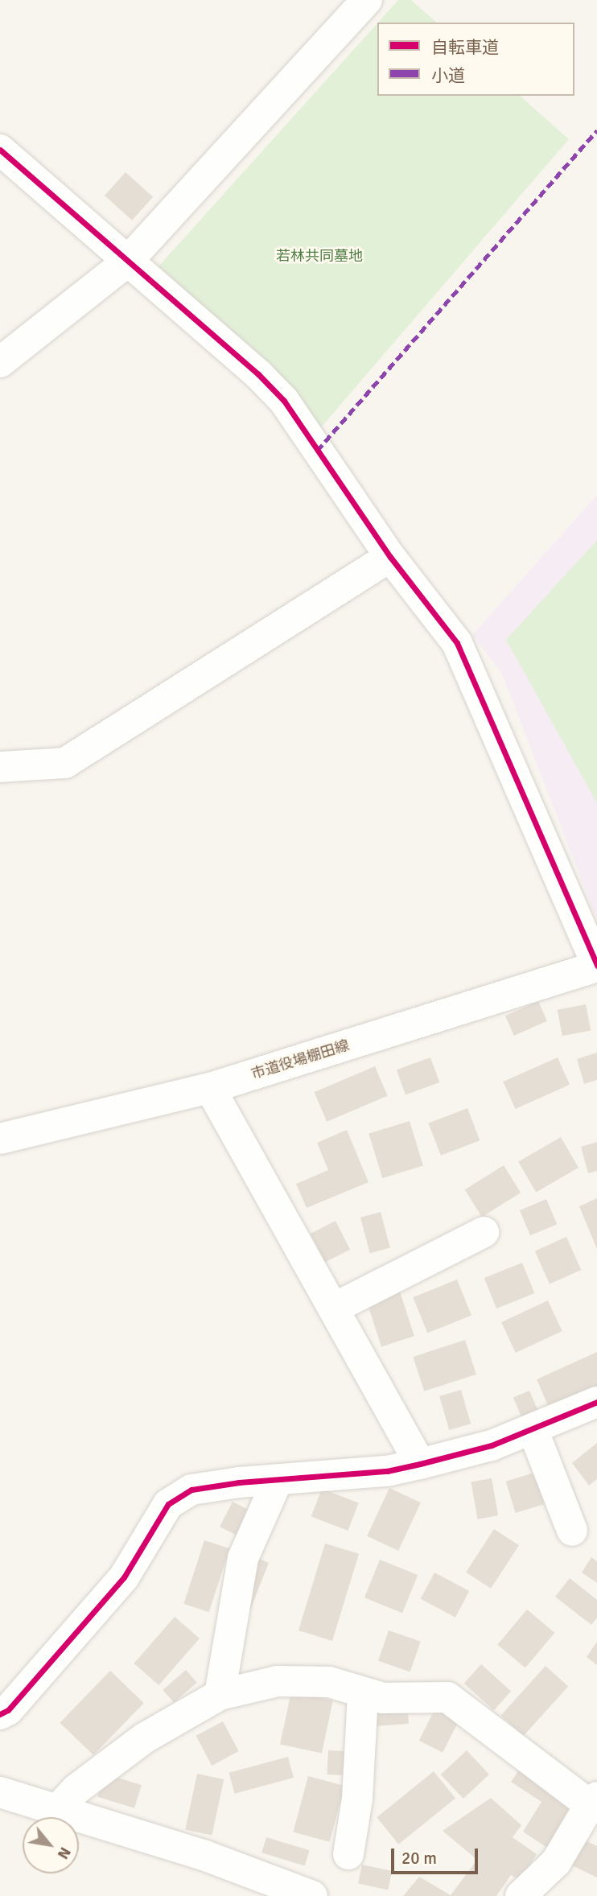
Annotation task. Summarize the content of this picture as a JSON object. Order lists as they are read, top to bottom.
{
  "streets": {
    "street": ["市道役場棚田線"]
  },
  "parks": ["若林共同墓地"],
  "legend": ["自転車道", "小道"],
  "scale_bar": "20 m",
  "north": "bottom right"
}
